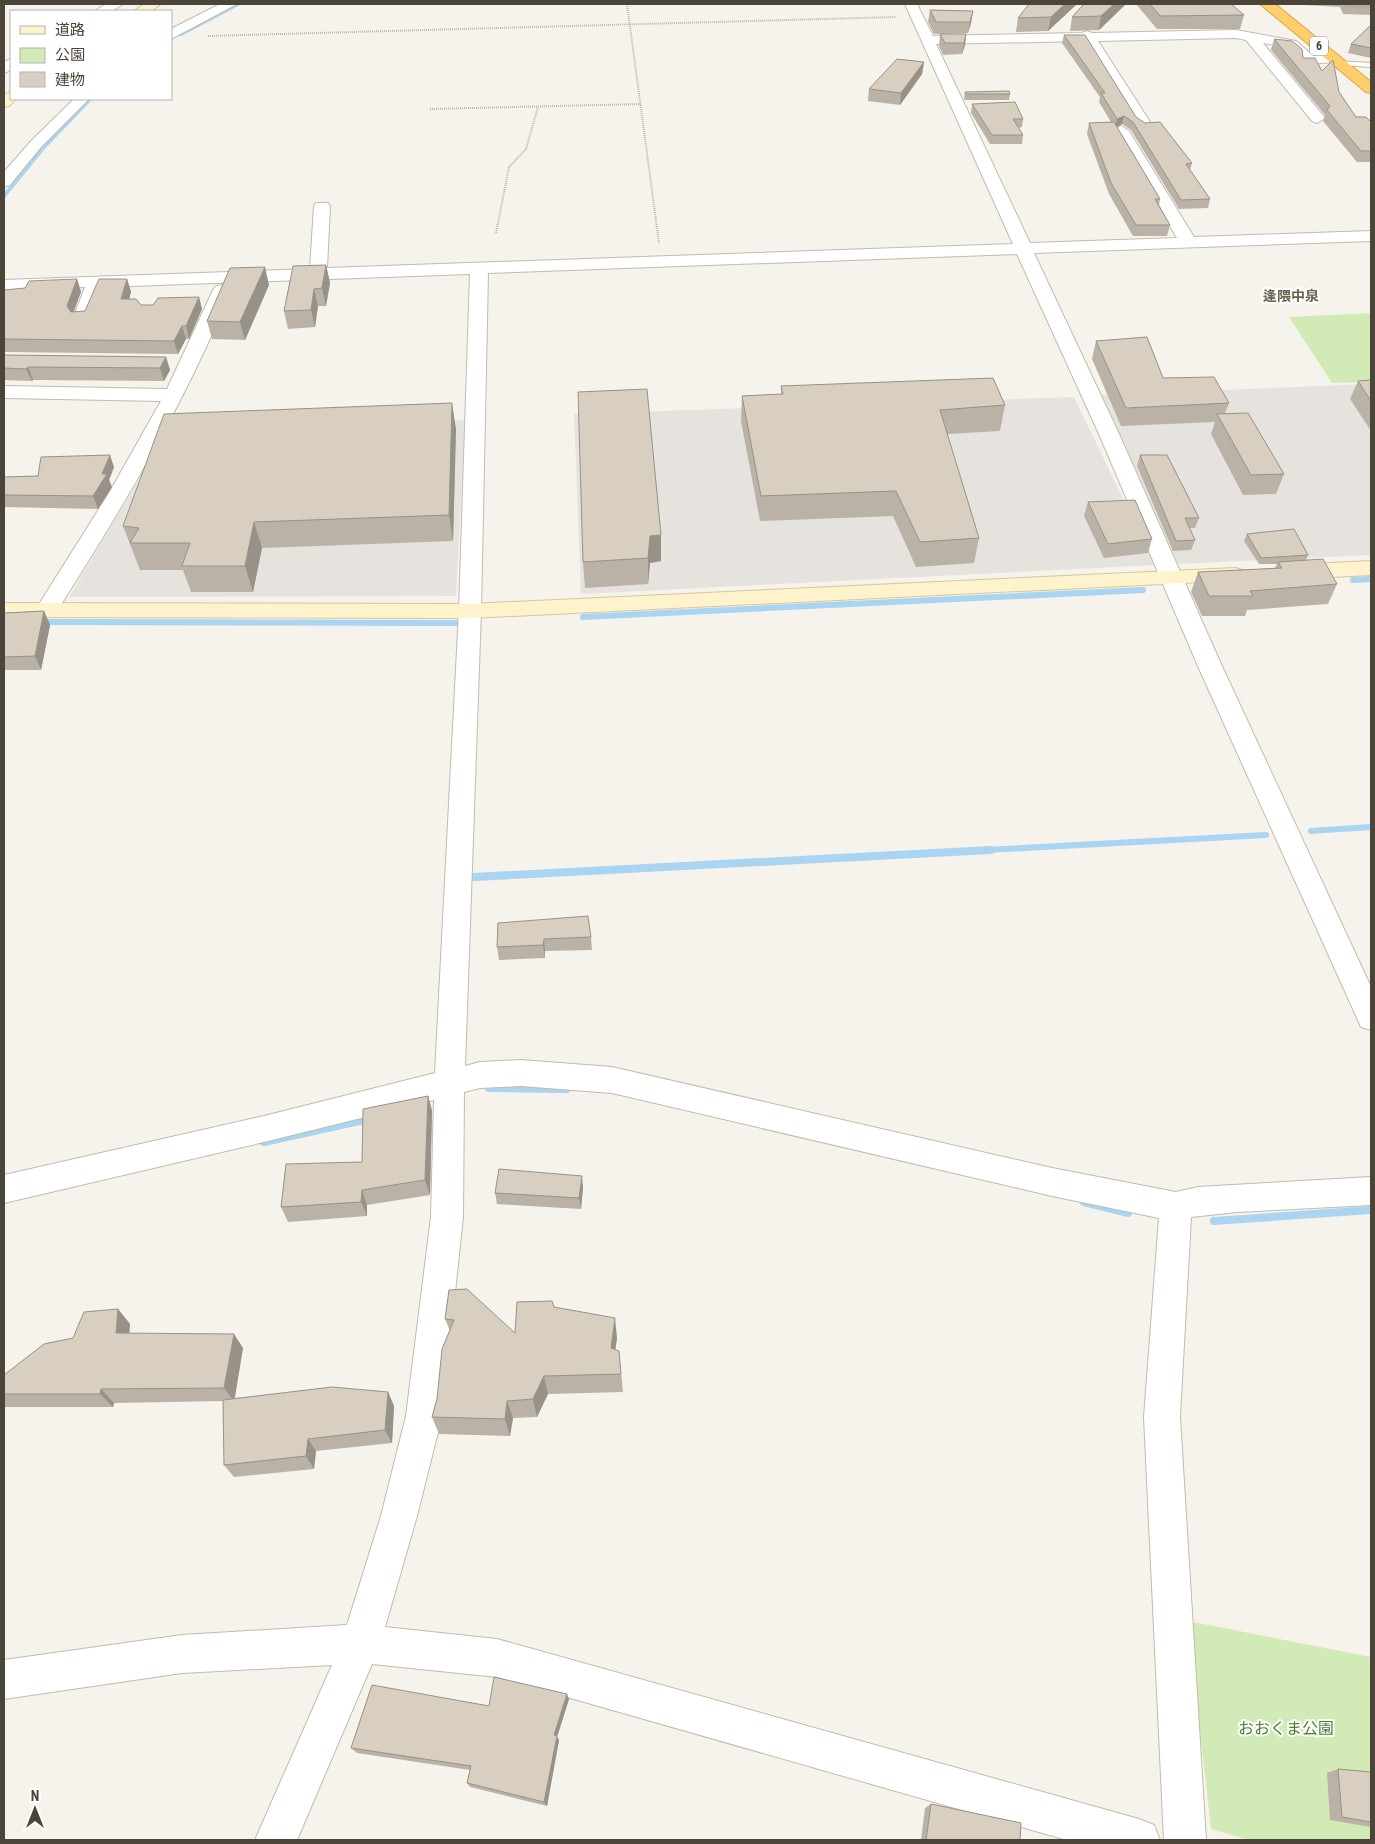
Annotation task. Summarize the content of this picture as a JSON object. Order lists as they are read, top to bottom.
{
  "streets": {
    "highway": ["6"]
  },
  "districts": ["逢隈中泉"],
  "parks": ["おおくま公園"],
  "legend": ["道路", "公園", "建物"],
  "north": "top"
}
